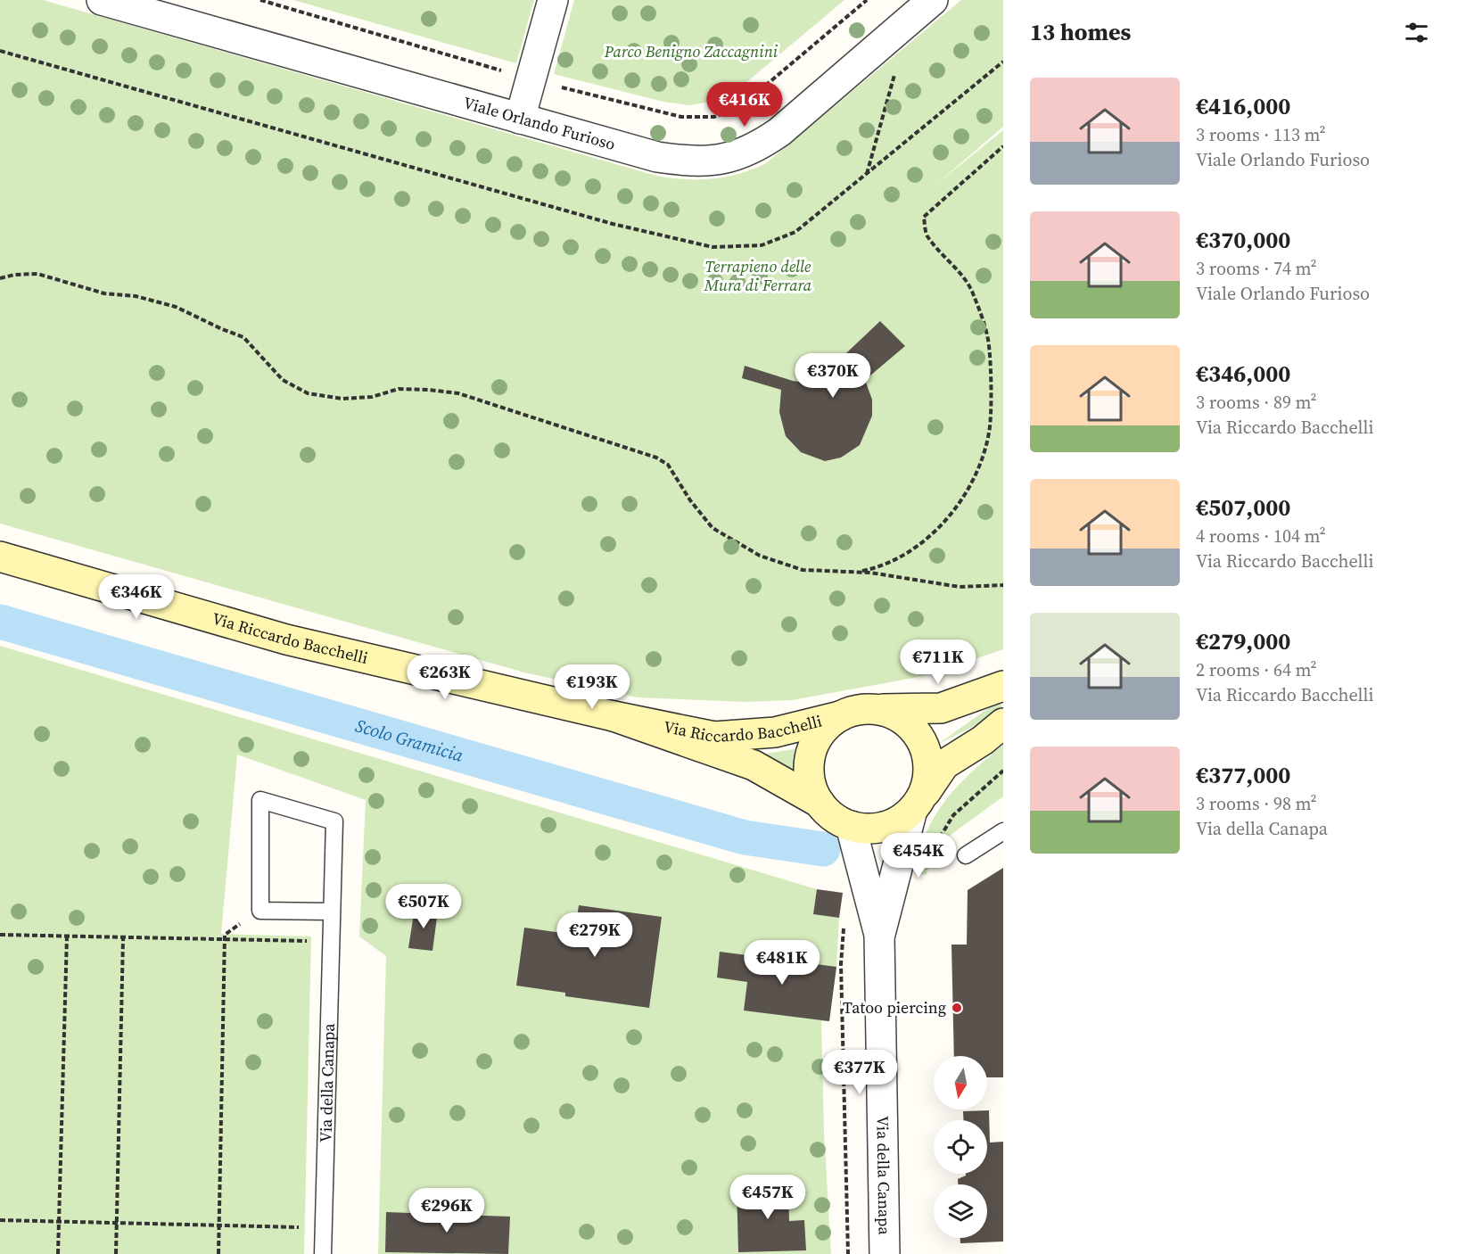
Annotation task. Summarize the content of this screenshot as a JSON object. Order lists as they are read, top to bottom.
{
  "streets": {
    "main road": ["Via Riccardo Bacchelli"],
    "street": ["Viale Orlando Furioso", "Via della Canapa"]
  },
  "crossings": [
    ["Via Riccardo Bacchelli", "Via della Canapa"]
  ],
  "water": ["Scolo Gramicia"],
  "parks": ["Parco Benigno Zaccagnini", "Terrapieno delle Mura di Ferrara"],
  "places": ["Tatoo piercing"],
  "north": "bottom",
  "page": {
    "heading": "13 homes",
    "list": [
      {
        "name": "€416,000",
        "note": "3 rooms · 113 m² · Viale Orlando Furioso"
      },
      {
        "name": "€370,000",
        "note": "3 rooms · 74 m² · Viale Orlando Furioso"
      },
      {
        "name": "€346,000",
        "note": "3 rooms · 89 m² · Via Riccardo Bacchelli"
      },
      {
        "name": "€507,000",
        "note": "4 rooms · 104 m² · Via Riccardo Bacchelli"
      },
      {
        "name": "€279,000",
        "note": "2 rooms · 64 m² · Via Riccardo Bacchelli"
      },
      {
        "name": "€377,000",
        "note": "3 rooms · 98 m² · Via della Canapa"
      }
    ],
    "price": [
      "€416K",
      "€370K",
      "€346K",
      "€711K",
      "€263K",
      "€193K",
      "€454K",
      "€507K",
      "€279K",
      "€481K",
      "€377K",
      "€457K",
      "€296K"
    ]
  }
}
